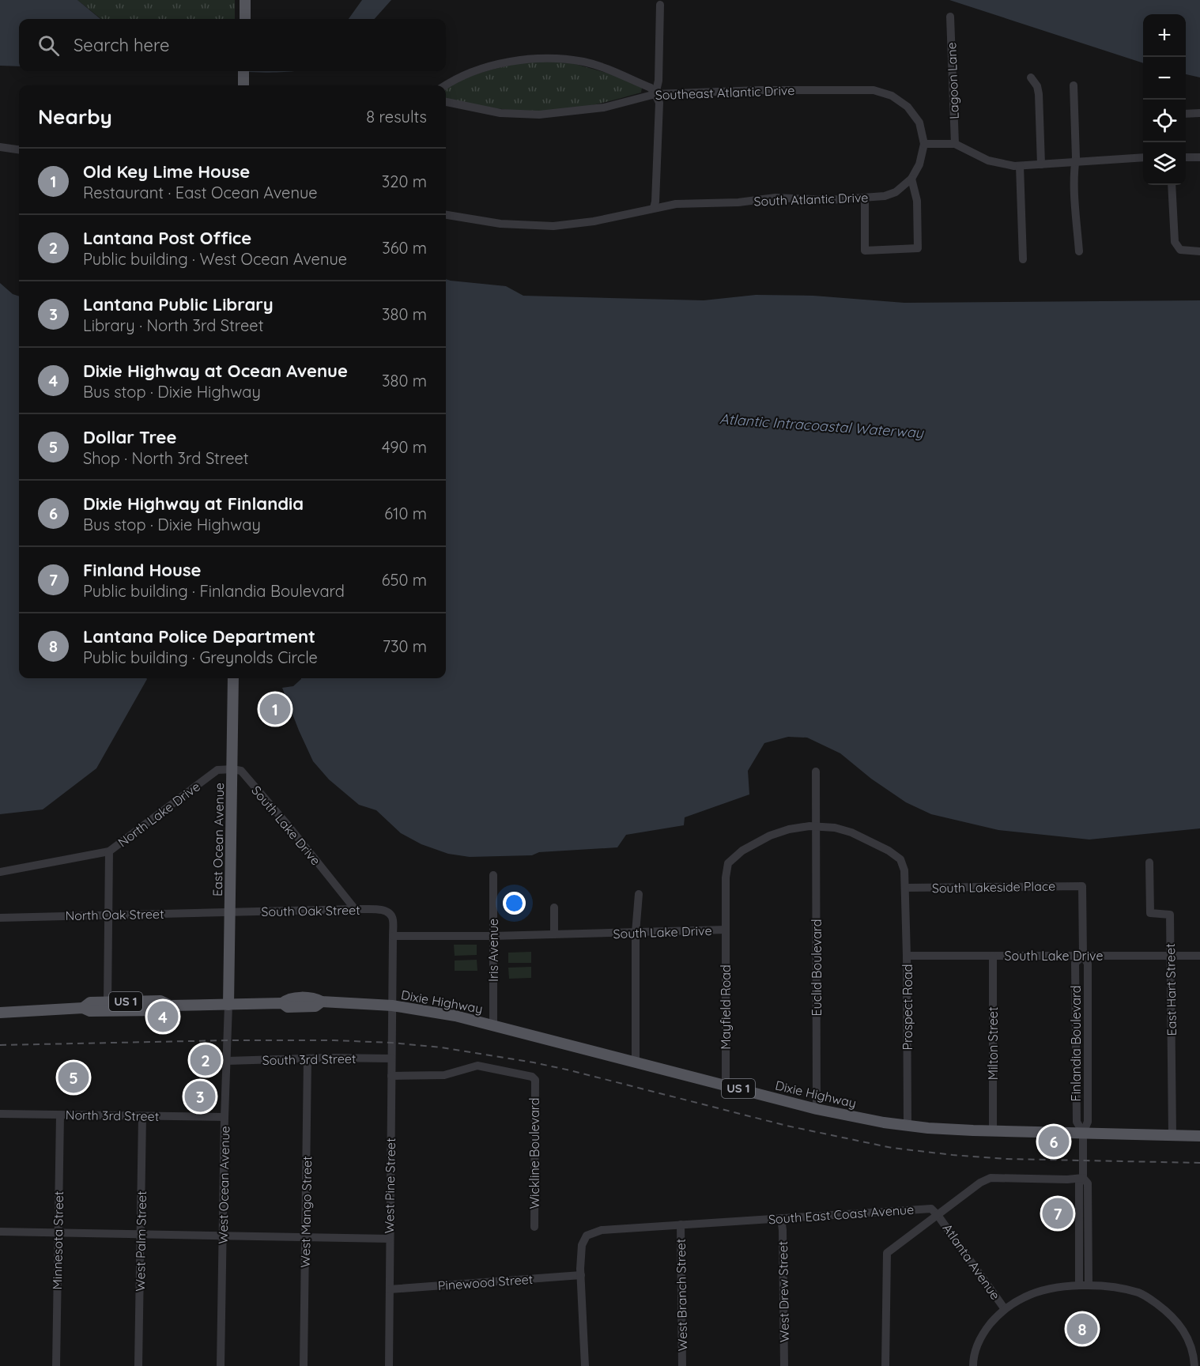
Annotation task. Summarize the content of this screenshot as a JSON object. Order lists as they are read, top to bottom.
{
  "streets": {
    "main road": ["East Ocean Avenue", "US 1", "Dixie Highway"],
    "street": [
      "Lagoon Lane",
      "Southeast Atlantic Drive",
      "South Atlantic Drive",
      "North Lake Drive",
      "South Lake Drive",
      "South Lakeside Place",
      "South Oak Street",
      "North Oak Street",
      "Iris Avenue",
      "Euclid Boulevard",
      "East Hart Street",
      "Mayfield Road",
      "Prospect Road",
      "Milton Street",
      "Finlandia Boulevard",
      "South 3rd Street",
      "North 3rd Street",
      "Wickline Boulevard",
      "West Ocean Avenue",
      "West Pine Street",
      "West Mango Street",
      "South East Coast Avenue",
      "Minnesota Street",
      "West Palm Street",
      "Atlanta Avenue",
      "Pinewood Street",
      "West Drew Street",
      "West Branch Street"
    ]
  },
  "crossings": [
    ["Southeast Atlantic Drive", "South Atlantic Drive"],
    ["North Lake Drive", "South Lake Drive"],
    ["North Lake Drive", "East Ocean Avenue"],
    ["South Lake Drive", "East Ocean Avenue"],
    ["South Lake Drive", "South Lakeside Place"],
    ["South Lake Drive", "South Oak Street"],
    ["South Lake Drive", "Iris Avenue"],
    ["South Lake Drive", "Euclid Boulevard"],
    ["South Lake Drive", "East Hart Street"],
    ["South Lake Drive", "Mayfield Road"],
    ["South Lake Drive", "Prospect Road"],
    ["South Lake Drive", "Milton Street"],
    ["South Lake Drive", "Finlandia Boulevard"],
    ["South Lake Drive", "West Pine Street"],
    ["East Ocean Avenue", "South Oak Street"],
    ["East Ocean Avenue", "North Oak Street"],
    ["East Ocean Avenue", "Dixie Highway"],
    ["East Ocean Avenue", "West Ocean Avenue"],
    ["South Lakeside Place", "Prospect Road"],
    ["South Lakeside Place", "Finlandia Boulevard"],
    ["South Oak Street", "North Oak Street"],
    ["South Oak Street", "West Pine Street"],
    ["Iris Avenue", "Dixie Highway"],
    ["Euclid Boulevard", "Dixie Highway"],
    ["East Hart Street", "Dixie Highway"],
    ["Dixie Highway", "Mayfield Road"],
    ["Dixie Highway", "Prospect Road"],
    ["Dixie Highway", "Milton Street"],
    ["Dixie Highway", "Finlandia Boulevard"],
    ["Dixie Highway", "West Ocean Avenue"],
    ["Dixie Highway", "West Pine Street"],
    ["South 3rd Street", "West Ocean Avenue"],
    ["South 3rd Street", "West Pine Street"],
    ["South 3rd Street", "West Mango Street"],
    ["North 3rd Street", "West Ocean Avenue"],
    ["North 3rd Street", "Minnesota Street"],
    ["North 3rd Street", "West Palm Street"],
    ["Wickline Boulevard", "West Pine Street"],
    ["West Pine Street", "Pinewood Street"],
    ["South East Coast Avenue", "Atlanta Avenue"],
    ["South East Coast Avenue", "Pinewood Street"],
    ["South East Coast Avenue", "West Drew Street"],
    ["South East Coast Avenue", "West Branch Street"]
  ],
  "water": ["Atlantic Intracoastal Waterway"],
  "page": {
    "map_buttons": ["+", "−"],
    "search": "Search here",
    "heading": ["Nearby", "8 results"],
    "list": [
      {
        "mark": "1",
        "name": "Old Key Lime House",
        "note": "Restaurant · East Ocean Avenue",
        "value": "320 m"
      },
      {
        "mark": "2",
        "name": "Lantana Post Office",
        "note": "Public building · West Ocean Avenue",
        "value": "360 m"
      },
      {
        "mark": "3",
        "name": "Lantana Public Library",
        "note": "Library · North 3rd Street",
        "value": "380 m"
      },
      {
        "mark": "4",
        "name": "Dixie Highway at Ocean Avenue",
        "note": "Bus stop · Dixie Highway",
        "value": "380 m"
      },
      {
        "mark": "5",
        "name": "Dollar Tree",
        "note": "Shop · North 3rd Street",
        "value": "490 m"
      },
      {
        "mark": "6",
        "name": "Dixie Highway at Finlandia",
        "note": "Bus stop · Dixie Highway",
        "value": "610 m"
      },
      {
        "mark": "7",
        "name": "Finland House",
        "note": "Public building · Finlandia Boulevard",
        "value": "650 m"
      },
      {
        "mark": "8",
        "name": "Lantana Police Department",
        "note": "Public building · Greynolds Circle",
        "value": "730 m"
      }
    ],
    "pins": [
      "1",
      "4",
      "2",
      "5",
      "3",
      "6",
      "7",
      "8"
    ]
  }
}
